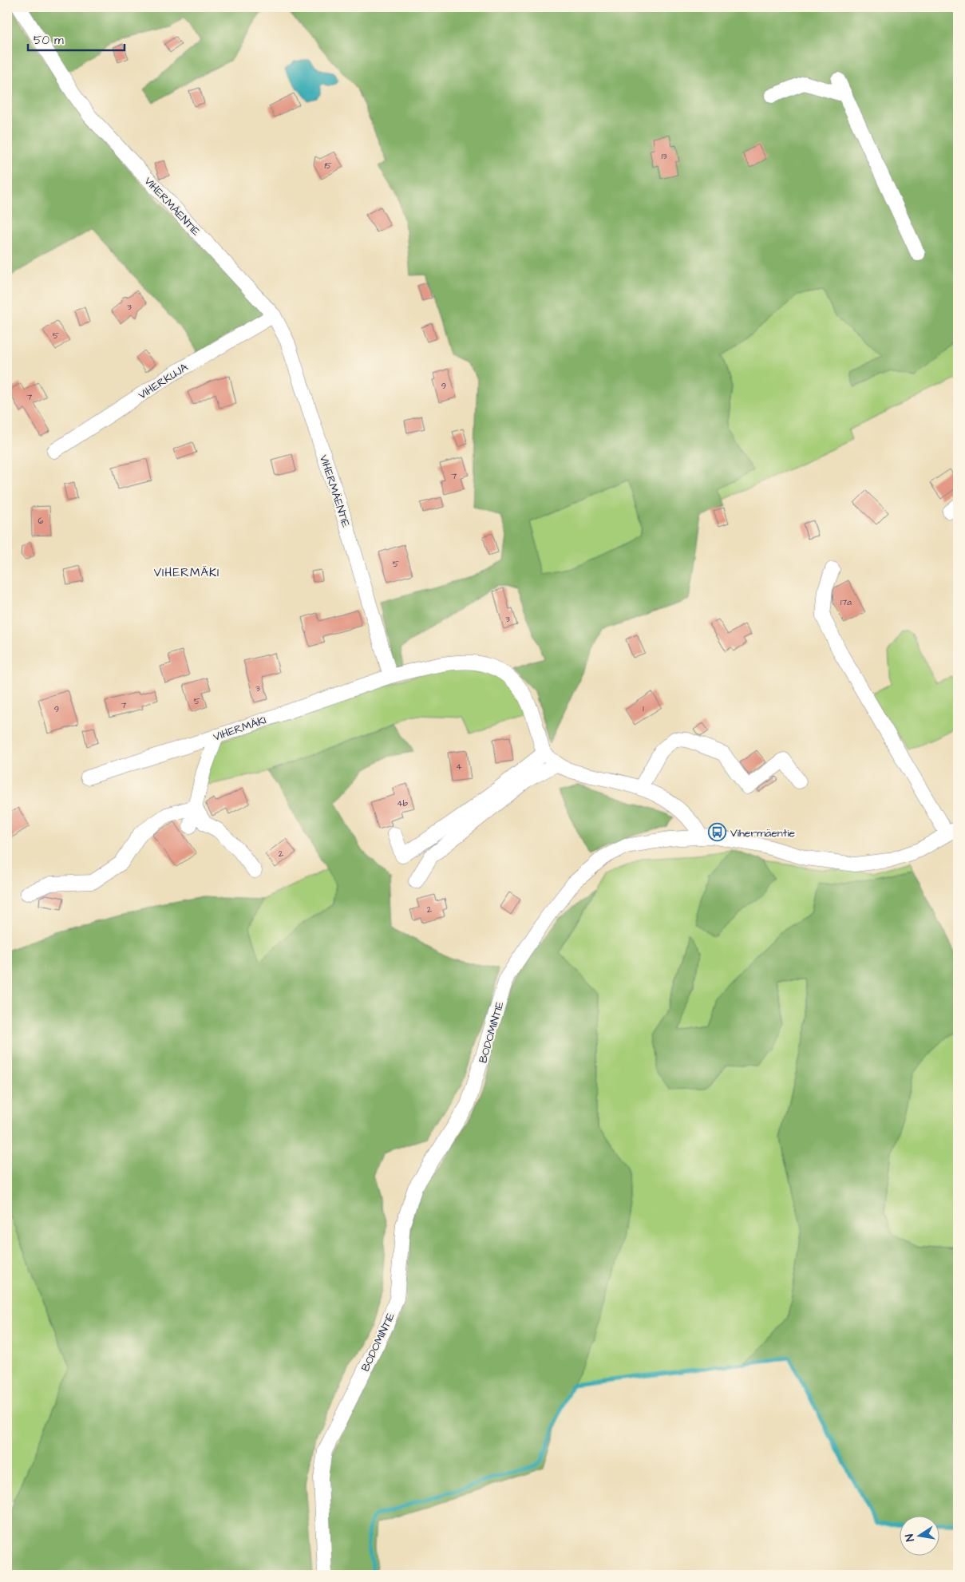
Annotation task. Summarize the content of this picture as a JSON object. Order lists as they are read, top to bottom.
{
  "streets": {
    "street": [
      "VIHERMÄENTIE",
      "VIHERKUJA",
      "VIHERMÄKI",
      "BODOMINTIE"
    ]
  },
  "crossings": [
    ["VIHERMÄENTIE", "VIHERKUJA"],
    ["VIHERMÄENTIE", "VIHERMÄKI"]
  ],
  "districts": ["VIHERMÄKI"],
  "places": {
    "bus stop": ["Vihermäentie"]
  },
  "house_numbers": [
    "13",
    "15",
    "3",
    "5",
    "9",
    "7",
    "7",
    "6",
    "5",
    "17a",
    "3",
    "3",
    "5",
    "7",
    "1",
    "9",
    "4",
    "4b",
    "2",
    "2"
  ],
  "scale_bar": "50 m",
  "north": "left"
}
